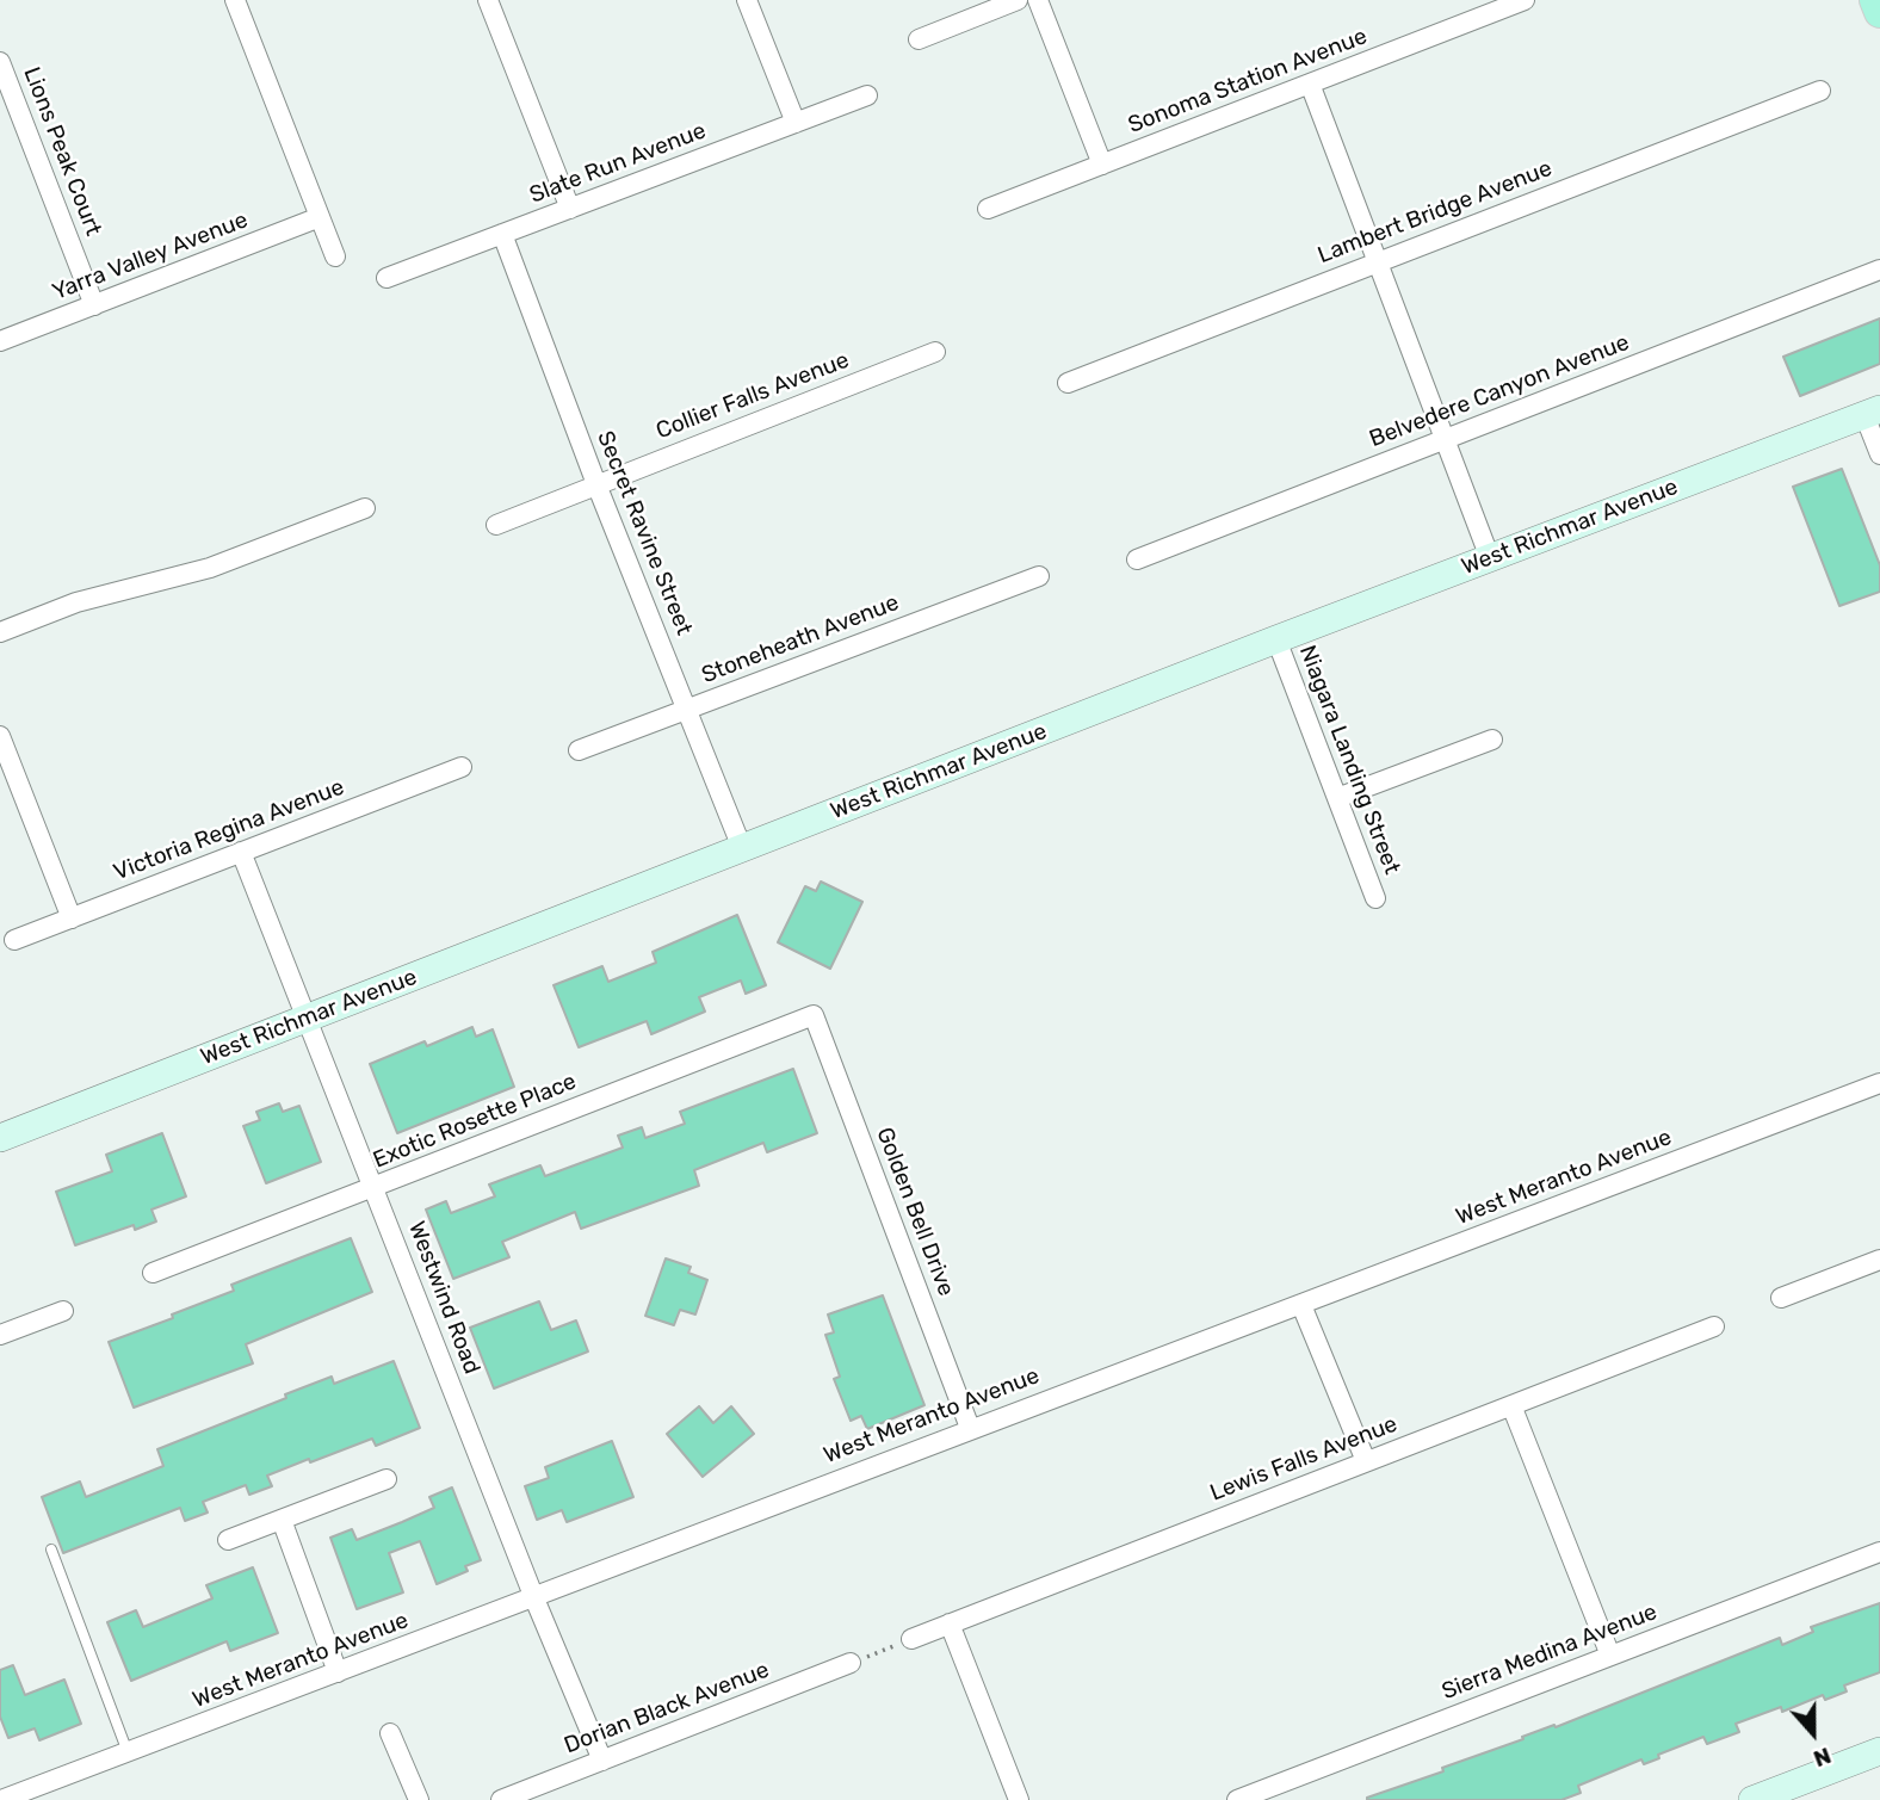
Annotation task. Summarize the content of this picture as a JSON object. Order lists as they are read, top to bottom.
{
  "streets": {
    "street": [
      "Sonoma Station Avenue",
      "Lions Peak Court",
      "Slate Run Avenue",
      "Lambert Bridge Avenue",
      "Yarra Valley Avenue",
      "Belvedere Canyon Avenue",
      "Collier Falls Avenue",
      "West Richmar Avenue",
      "Secret Ravine Street",
      "Stoneheath Avenue",
      "Niagara Landing Street",
      "Victoria Regina Avenue",
      "Exotic Rosette Place",
      "West Meranto Avenue",
      "Golden Bell Drive",
      "Westwind Road",
      "Lewis Falls Avenue",
      "Sierra Medina Avenue",
      "Dorian Black Avenue"
    ]
  },
  "crossings": [
    ["Lions Peak Court", "Yarra Valley Avenue"],
    ["Slate Run Avenue", "Secret Ravine Street"],
    ["Collier Falls Avenue", "Secret Ravine Street"],
    ["West Richmar Avenue", "Secret Ravine Street"],
    ["West Richmar Avenue", "Niagara Landing Street"],
    ["West Richmar Avenue", "Westwind Road"],
    ["Secret Ravine Street", "Stoneheath Avenue"],
    ["Victoria Regina Avenue", "Westwind Road"],
    ["Exotic Rosette Place", "Golden Bell Drive"],
    ["Exotic Rosette Place", "Westwind Road"],
    ["West Meranto Avenue", "Golden Bell Drive"],
    ["West Meranto Avenue", "Westwind Road"],
    ["Westwind Road", "Dorian Black Avenue"]
  ],
  "north": "bottom"
}
